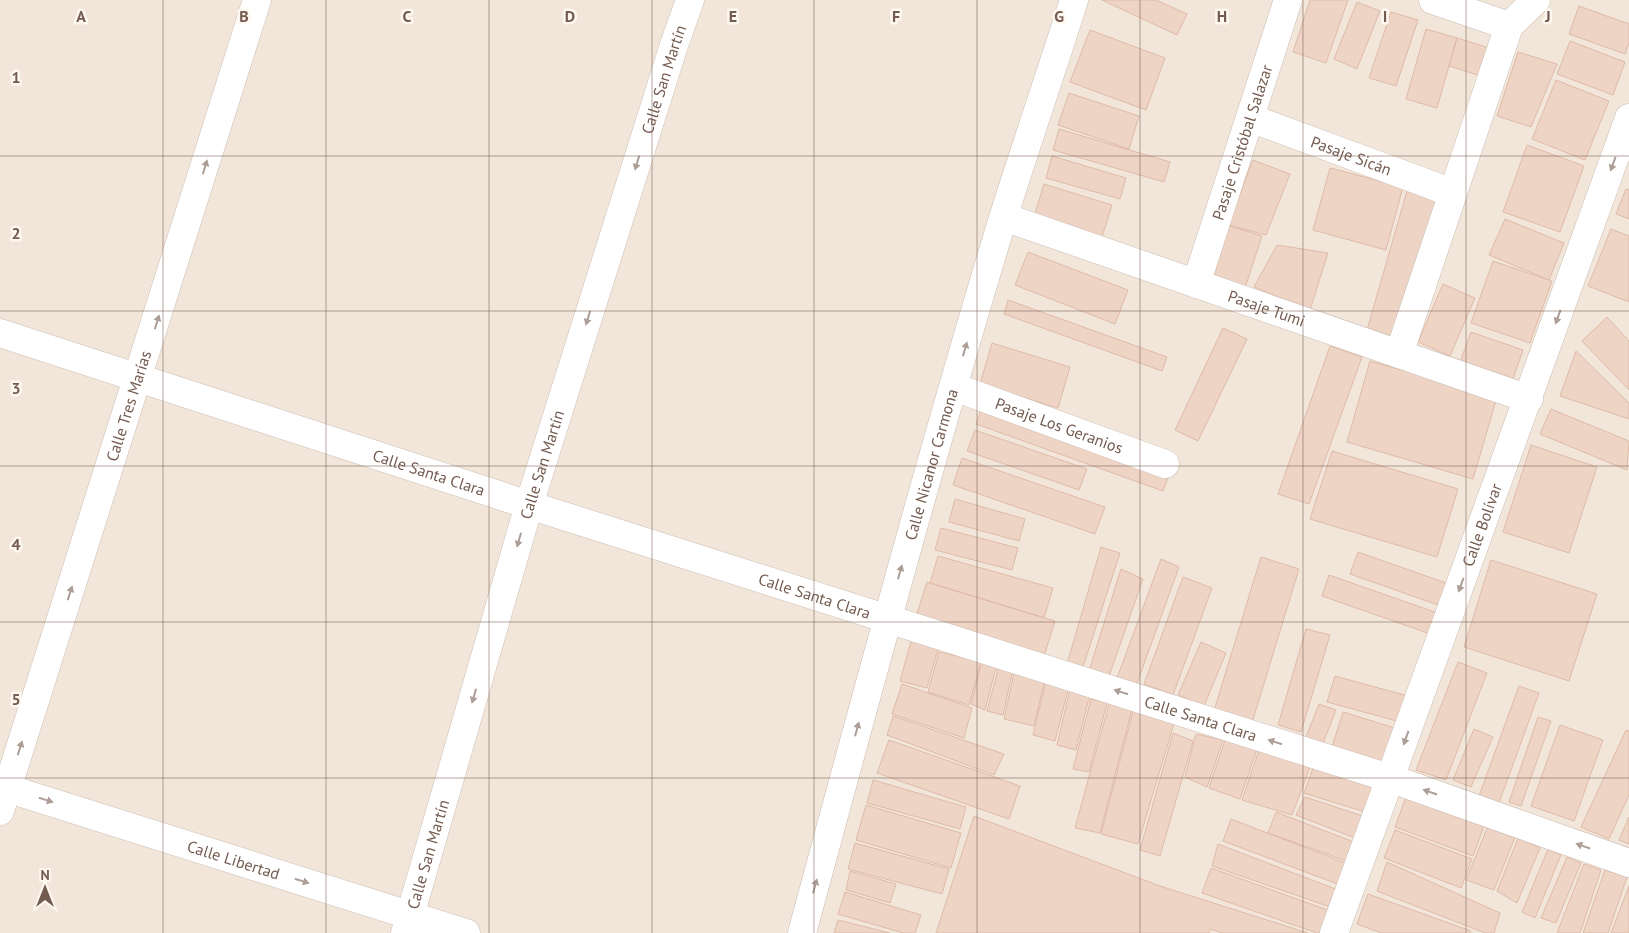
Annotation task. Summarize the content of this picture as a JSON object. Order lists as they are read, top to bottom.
{
  "streets": {
    "street": [
      "Calle San Martín",
      "Pasaje Cristóbal Salazar",
      "Pasaje Sicán",
      "Pasaje Tumi",
      "Calle Tres Marías",
      "Pasaje Los Geranios",
      "Calle Nicanor Carmona",
      "Calle Santa Clara",
      "Calle Bolívar",
      "Calle Libertad"
    ]
  },
  "crossings": [
    ["Calle San Martín", "Calle Santa Clara"],
    ["Calle San Martín", "Calle Libertad"],
    ["Pasaje Cristóbal Salazar", "Pasaje Sicán"],
    ["Pasaje Cristóbal Salazar", "Pasaje Tumi"],
    ["Pasaje Tumi", "Calle Nicanor Carmona"],
    ["Pasaje Tumi", "Calle Bolívar"],
    ["Calle Tres Marías", "Calle Santa Clara"],
    ["Calle Tres Marías", "Calle Libertad"],
    ["Pasaje Los Geranios", "Calle Nicanor Carmona"],
    ["Calle Nicanor Carmona", "Calle Santa Clara"],
    ["Calle Santa Clara", "Calle Bolívar"]
  ],
  "one_way": [
    "Calle San Martín",
    "Calle Tres Marías",
    "Calle Nicanor Carmona",
    "Calle Santa Clara",
    "Calle Libertad"
  ],
  "north": "top",
  "grid": {
    "columns": [
      "A",
      "B",
      "C",
      "D",
      "E",
      "F",
      "G",
      "H",
      "I",
      "J"
    ],
    "rows": [
      "1",
      "2",
      "3",
      "4",
      "5"
    ]
  }
}
